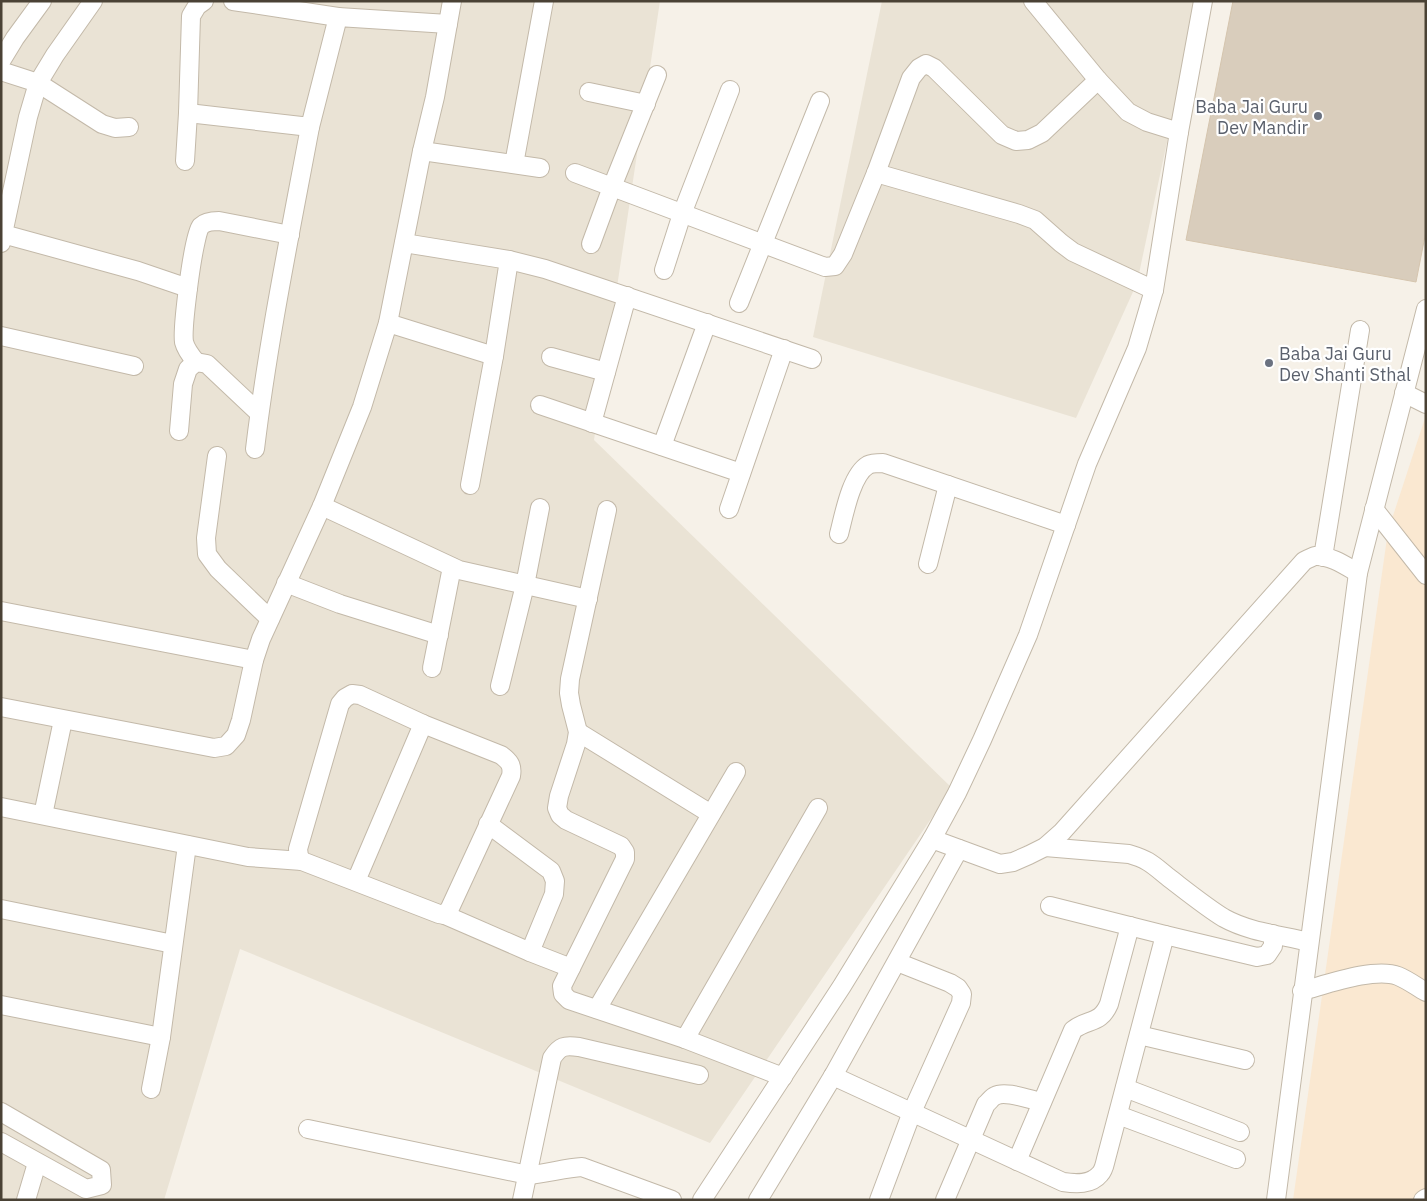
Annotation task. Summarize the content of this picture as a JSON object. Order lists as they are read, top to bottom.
{
  "places": ["Baba Jai Guru Dev Mandir", "Baba Jai Guru Dev Shanti Sthal"]
}
